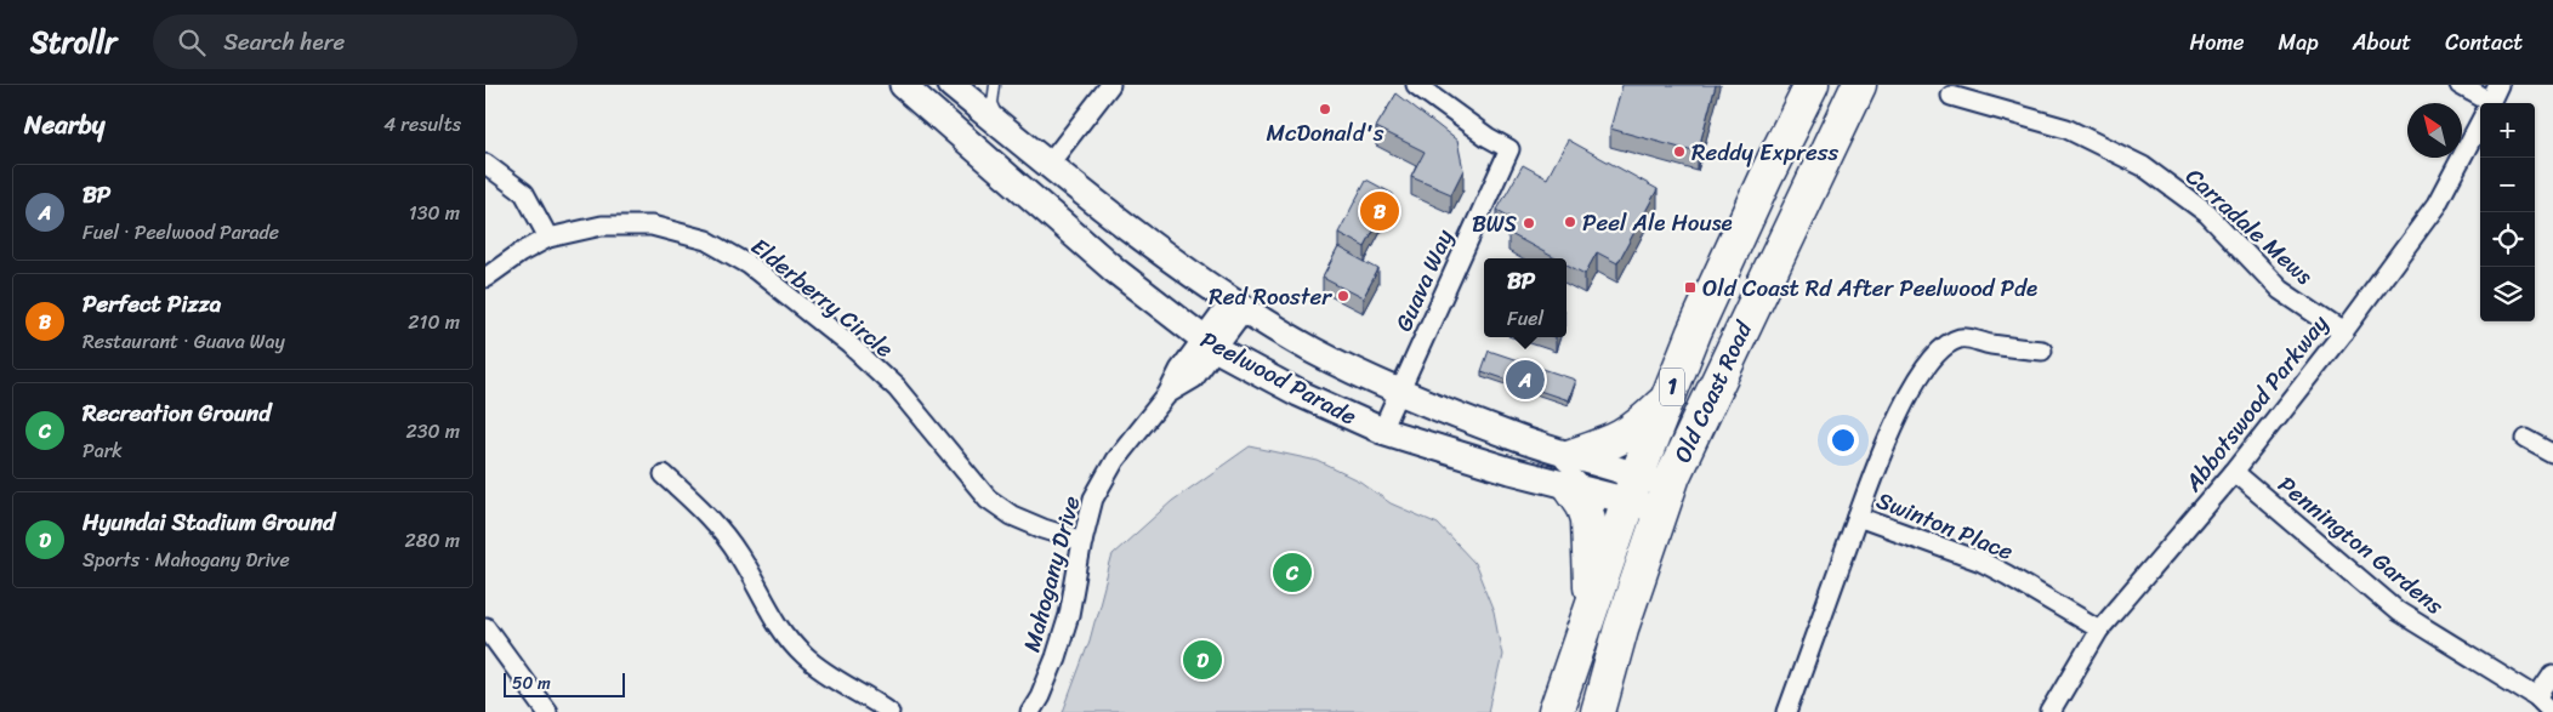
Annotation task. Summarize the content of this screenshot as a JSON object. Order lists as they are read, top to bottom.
{
  "streets": {
    "highway": ["1", "Old Coast Road"],
    "street": [
      "Carradale Mews",
      "Guava Way",
      "Elderberry Circle",
      "Peelwood Parade",
      "Abbotswood Parkway",
      "Swinton Place",
      "Pennington Gardens",
      "Mahogany Drive"
    ]
  },
  "crossings": [
    ["Carradale Mews", "Abbotswood Parkway"],
    ["Guava Way", "Peelwood Parade"],
    ["Elderberry Circle", "Mahogany Drive"],
    ["Peelwood Parade", "Old Coast Road"],
    ["Peelwood Parade", "Mahogany Drive"],
    ["Abbotswood Parkway", "Swinton Place"],
    ["Abbotswood Parkway", "Pennington Gardens"]
  ],
  "places": {
    "other": [
      "McDonald's",
      "Reddy Express",
      "Peel Ale House",
      "BWS",
      "Red Rooster"
    ],
    "transit": ["Old Coast Rd After Peelwood Pde"]
  },
  "scale_bar": "50 m",
  "north": "top left",
  "page": {
    "header": "Strollr",
    "search": "Search here",
    "nav": [
      "Home",
      "Map",
      "About",
      "Contact"
    ],
    "heading": ["Nearby", "4 results"],
    "map_buttons": ["+", "−"],
    "list": [
      {
        "mark": "A",
        "name": "BP",
        "note": "Fuel · Peelwood Parade",
        "value": "130 m"
      },
      {
        "mark": "B",
        "name": "Perfect Pizza",
        "note": "Restaurant · Guava Way",
        "value": "210 m"
      },
      {
        "mark": "C",
        "name": "Recreation Ground",
        "note": "Park",
        "value": "230 m"
      },
      {
        "mark": "D",
        "name": "Hyundai Stadium Ground",
        "note": "Sports · Mahogany Drive",
        "value": "280 m"
      }
    ],
    "pins": [
      "B",
      "A",
      "C",
      "D"
    ],
    "popup": ["BP", "Fuel"],
    "scale": "50 m"
  }
}
